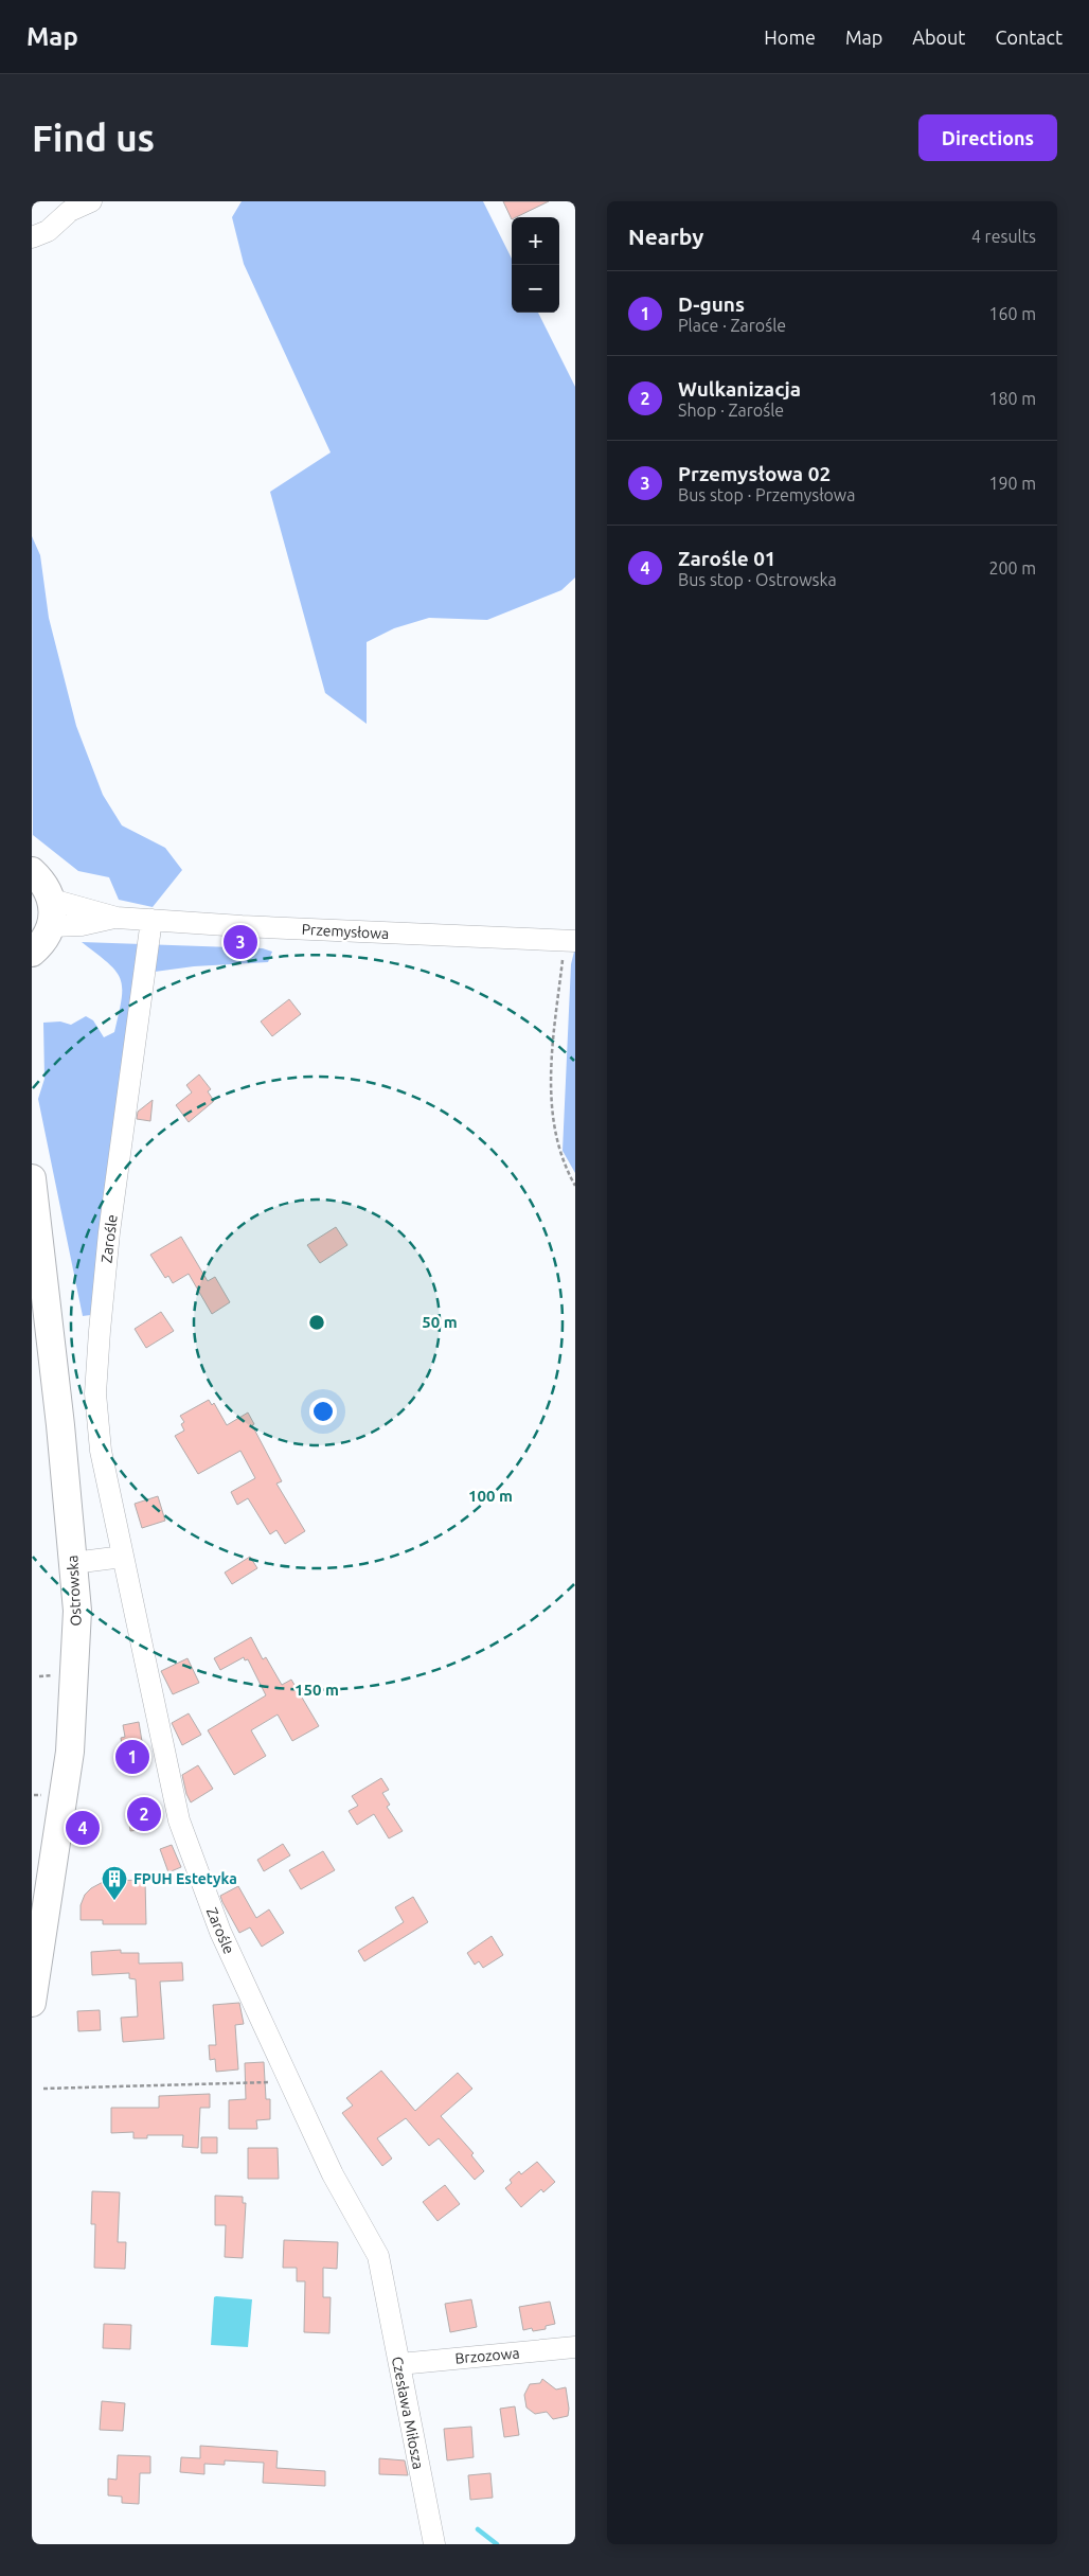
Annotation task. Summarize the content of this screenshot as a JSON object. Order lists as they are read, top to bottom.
{
  "streets": {
    "main road": ["Ostrowska"],
    "street": [
      "Przemysłowa",
      "Zarośle",
      "Brzozowa",
      "Czesława Miłosza"
    ]
  },
  "crossings": [
    ["Przemysłowa", "Zarośle"],
    ["Zarośle", "Czesława Miłosza"],
    ["Brzozowa", "Czesława Miłosza"]
  ],
  "places": {
    "building": ["FPUH Estetyka"]
  },
  "page": {
    "header": "Map",
    "nav": [
      "Home",
      "Map",
      "About",
      "Contact"
    ],
    "buttons": "Directions",
    "title": "Find us",
    "heading": ["Nearby", "4 results"],
    "map_buttons": ["+", "−"],
    "list": [
      {
        "mark": "1",
        "name": "D-guns",
        "note": "Place · Zarośle",
        "value": "160 m"
      },
      {
        "mark": "2",
        "name": "Wulkanizacja",
        "note": "Shop · Zarośle",
        "value": "180 m"
      },
      {
        "mark": "3",
        "name": "Przemysłowa 02",
        "note": "Bus stop · Przemysłowa",
        "value": "190 m"
      },
      {
        "mark": "4",
        "name": "Zarośle 01",
        "note": "Bus stop · Ostrowska",
        "value": "200 m"
      }
    ],
    "pins": [
      "3",
      "1",
      "2",
      "4"
    ]
  },
  "rings": ["50 m", "100 m", "150 m"]
}
